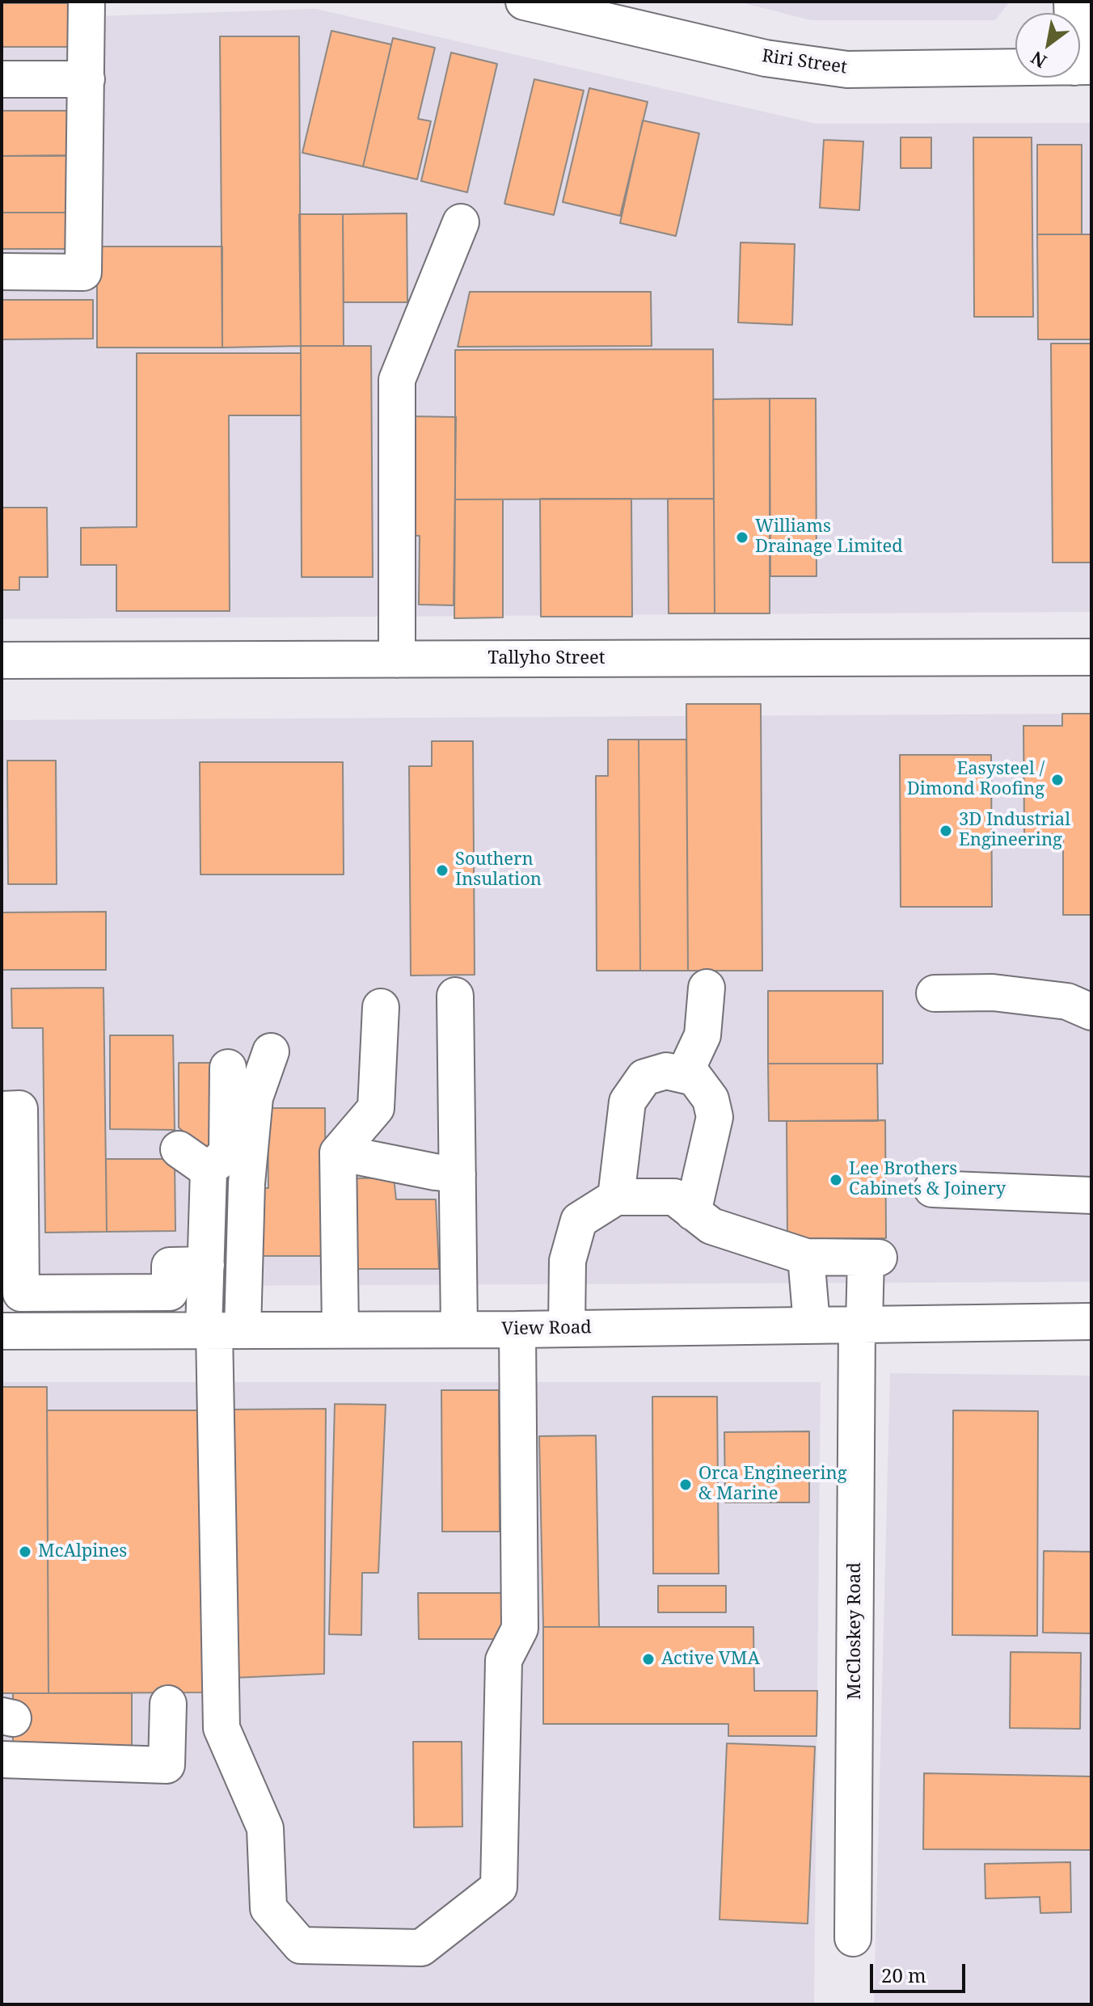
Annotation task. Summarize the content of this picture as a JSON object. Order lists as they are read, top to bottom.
{
  "streets": {
    "street": [
      "Riri Street",
      "Tallyho Street",
      "View Road",
      "McCloskey Road"
    ]
  },
  "crossings": [
    ["View Road", "McCloskey Road"]
  ],
  "places": [
    "Williams Drainage Limited",
    "Easysteel / Dimond Roofing",
    "3D Industrial Engineering",
    "Southern Insulation",
    "Lee Brothers Cabinets & Joinery",
    "Orca Engineering & Marine",
    "McAlpines",
    "Active VMA"
  ],
  "scale_bar": "20 m",
  "north": "bottom left"
}
